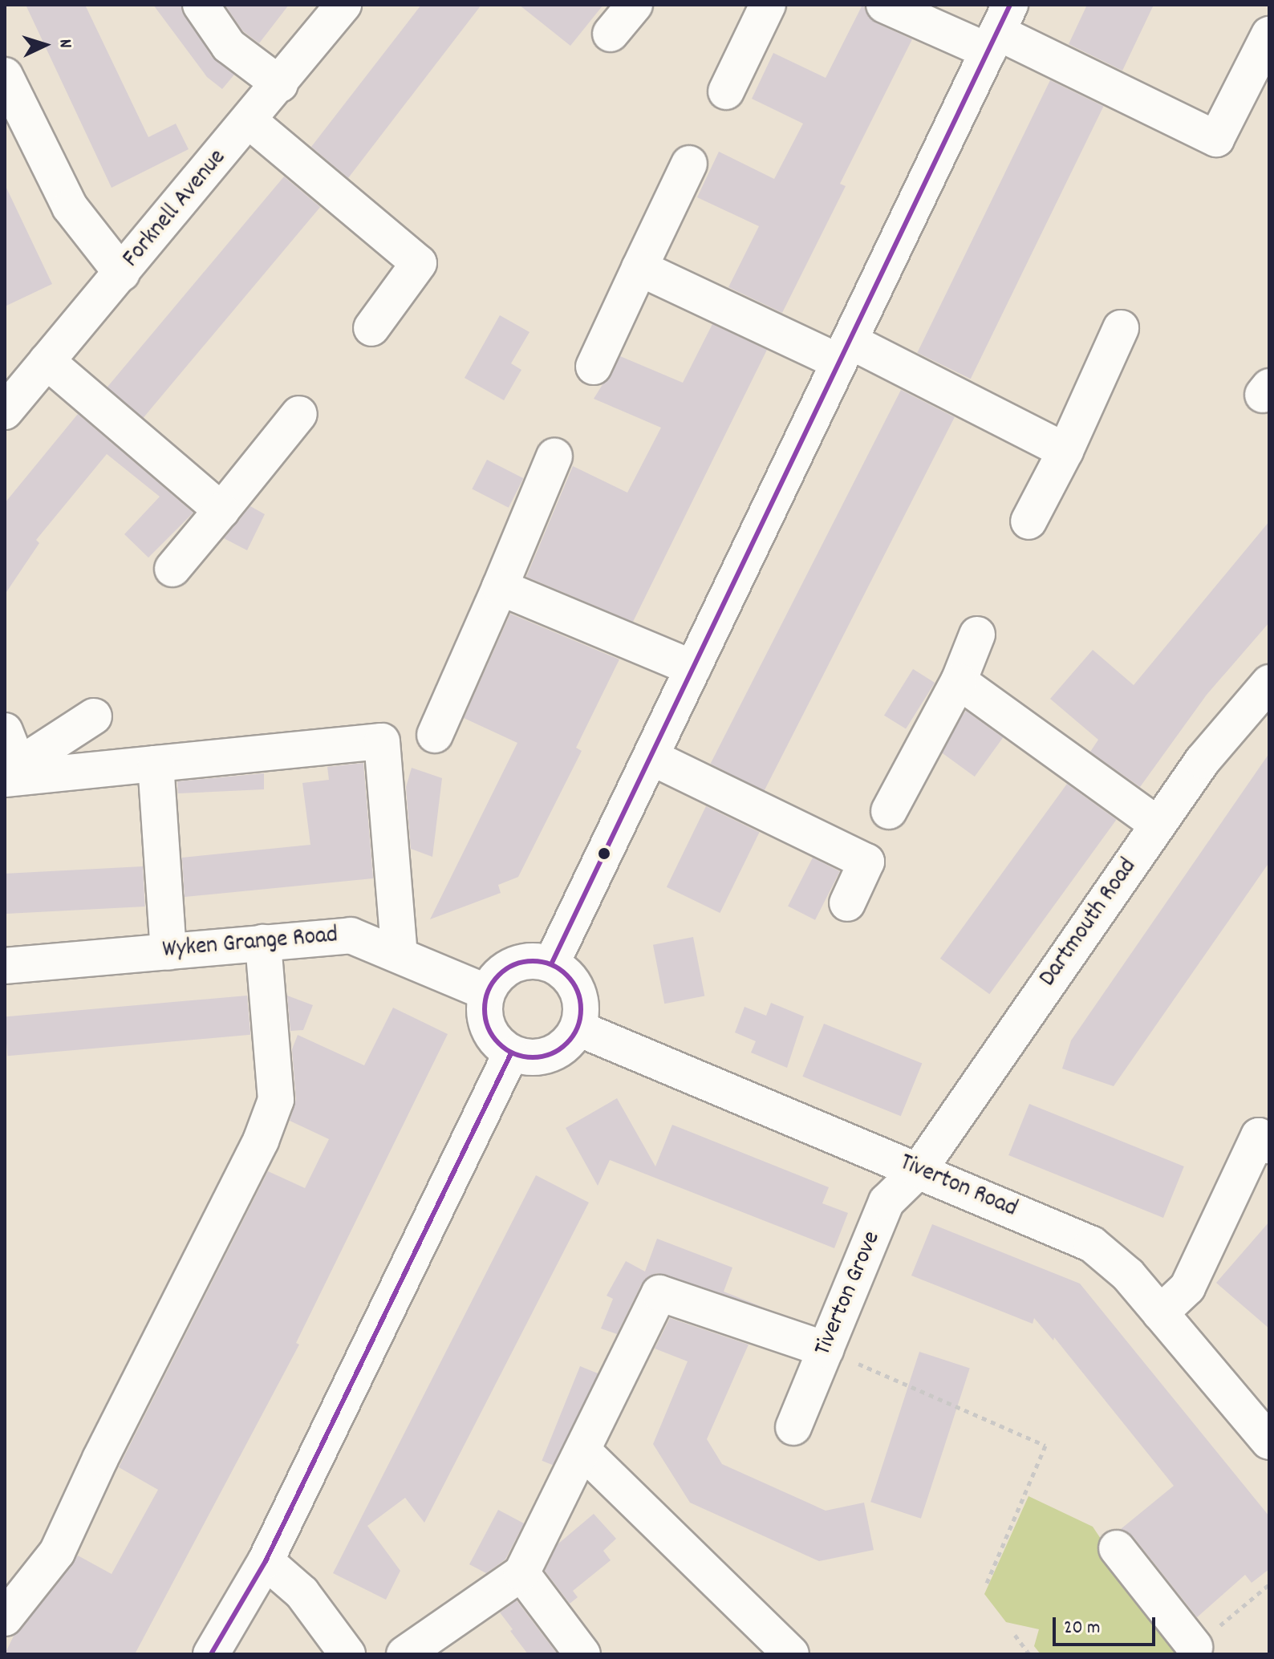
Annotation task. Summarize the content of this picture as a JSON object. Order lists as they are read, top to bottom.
{
  "streets": {
    "street": [
      "Forknell Avenue",
      "Dartmouth Road",
      "Wyken Grange Road",
      "Tiverton Road",
      "Tiverton Grove"
    ]
  },
  "crossings": [
    ["Dartmouth Road", "Tiverton Road"],
    ["Dartmouth Road", "Tiverton Grove"],
    ["Wyken Grange Road", "Tiverton Road"],
    ["Tiverton Road", "Tiverton Grove"]
  ],
  "scale_bar": "20 m",
  "north": "right"
}
